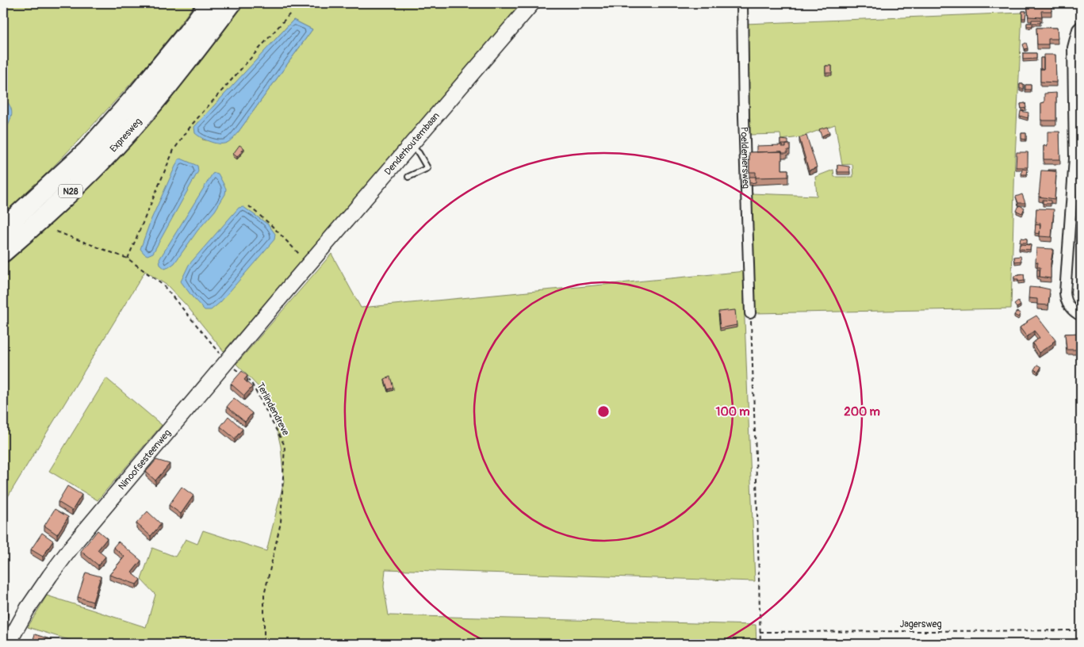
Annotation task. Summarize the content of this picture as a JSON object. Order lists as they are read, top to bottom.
{
  "streets": {
    "highway": ["Expresweg", "N28"],
    "street": ["Denderhoutembaan", "Poeldeniersweg", "Ninoofsesteenweg"],
    "path": ["Terlindendreve", "Jagersweg"]
  },
  "crossings": [
    ["Denderhoutembaan", "Ninoofsesteenweg"]
  ],
  "rings": ["100 m", "200 m"]
}
